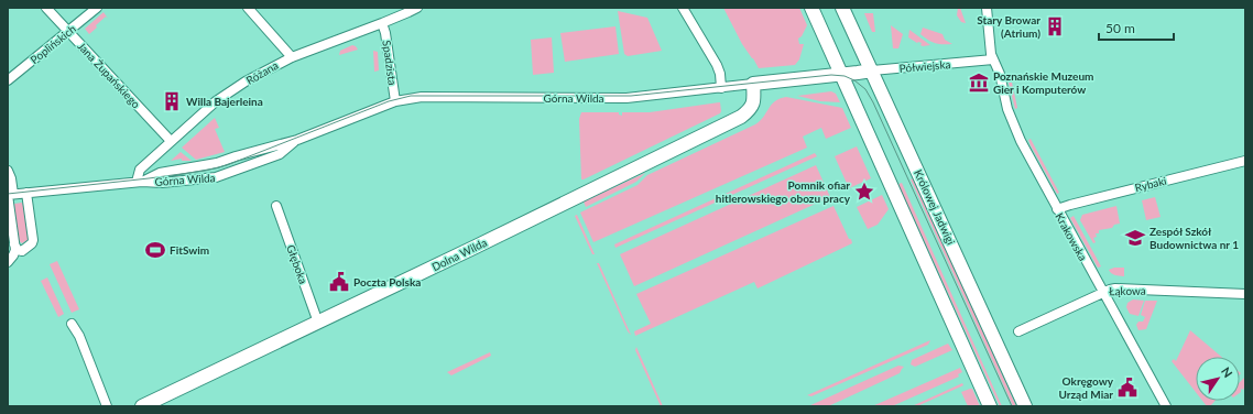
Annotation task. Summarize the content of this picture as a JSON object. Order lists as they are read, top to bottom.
{
  "streets": {
    "street": [
      "Poplińskich",
      "Spadzista",
      "Półwiejska",
      "Różana",
      "Jana Żupańskiego",
      "Górna Wilda",
      "Rybaki",
      "Królowej Jadwigi",
      "Krakowska",
      "Dolna Wilda",
      "Głęboka",
      "Łąkowa"
    ]
  },
  "crossings": [
    ["Poplińskich", "Jana Żupańskiego"],
    ["Spadzista", "Różana"],
    ["Spadzista", "Górna Wilda"],
    ["Półwiejska", "Górna Wilda"],
    ["Półwiejska", "Królowej Jadwigi"],
    ["Półwiejska", "Krakowska"],
    ["Różana", "Jana Żupańskiego"],
    ["Różana", "Górna Wilda"],
    ["Górna Wilda", "Dolna Wilda"],
    ["Rybaki", "Krakowska"],
    ["Krakowska", "Łąkowa"],
    ["Dolna Wilda", "Głęboka"]
  ],
  "places": {
    "building": ["Stary Browar (Atrium)", "Willa Bajerleina"],
    "museum": ["Poznańskie Muzeum Gier i Komputerów"],
    "place": ["Pomnik ofiar hitlerowskiego obozu pracy"],
    "school or university": ["Zespół Szkół Budownictwa nr 1"],
    "sports": ["FitSwim"],
    "public building": ["Poczta Polska", "Okręgowy Urząd Miar"]
  },
  "scale_bar": "50 m",
  "north": "top right"
}
